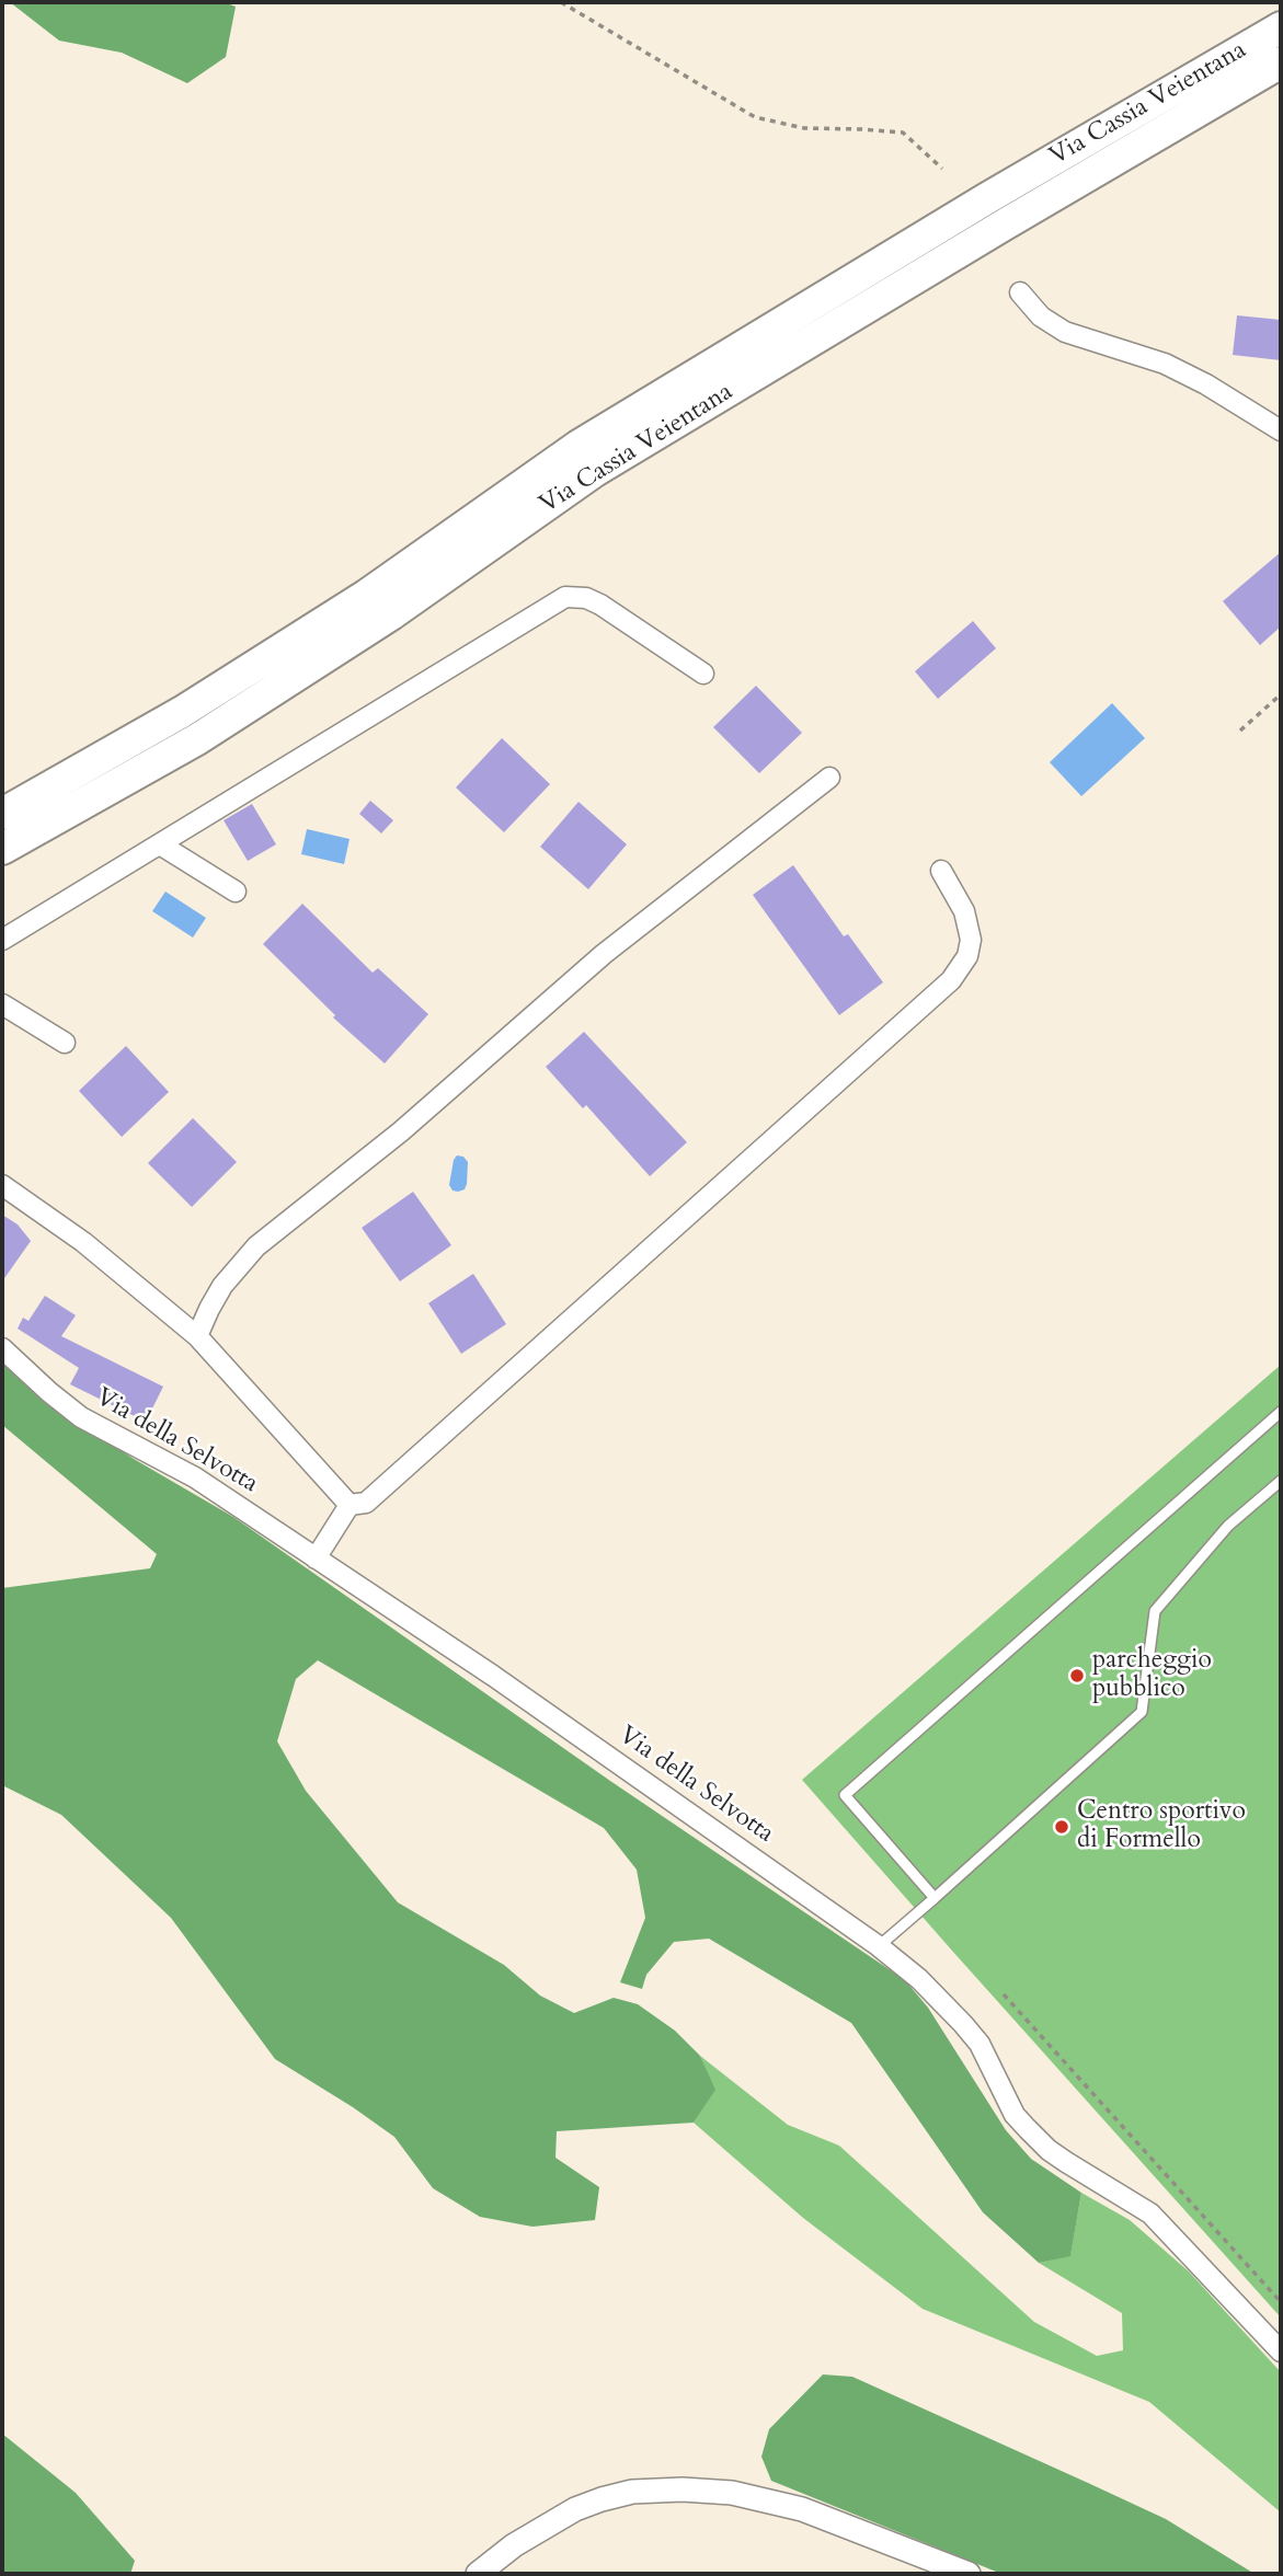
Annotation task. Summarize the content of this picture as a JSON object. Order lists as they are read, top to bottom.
{
  "streets": {
    "highway": ["Via Cassia Veientana"],
    "street": ["Via della Selvotta"]
  },
  "places": ["parcheggio pubblico", "Centro sportivo di Formello"]
}
